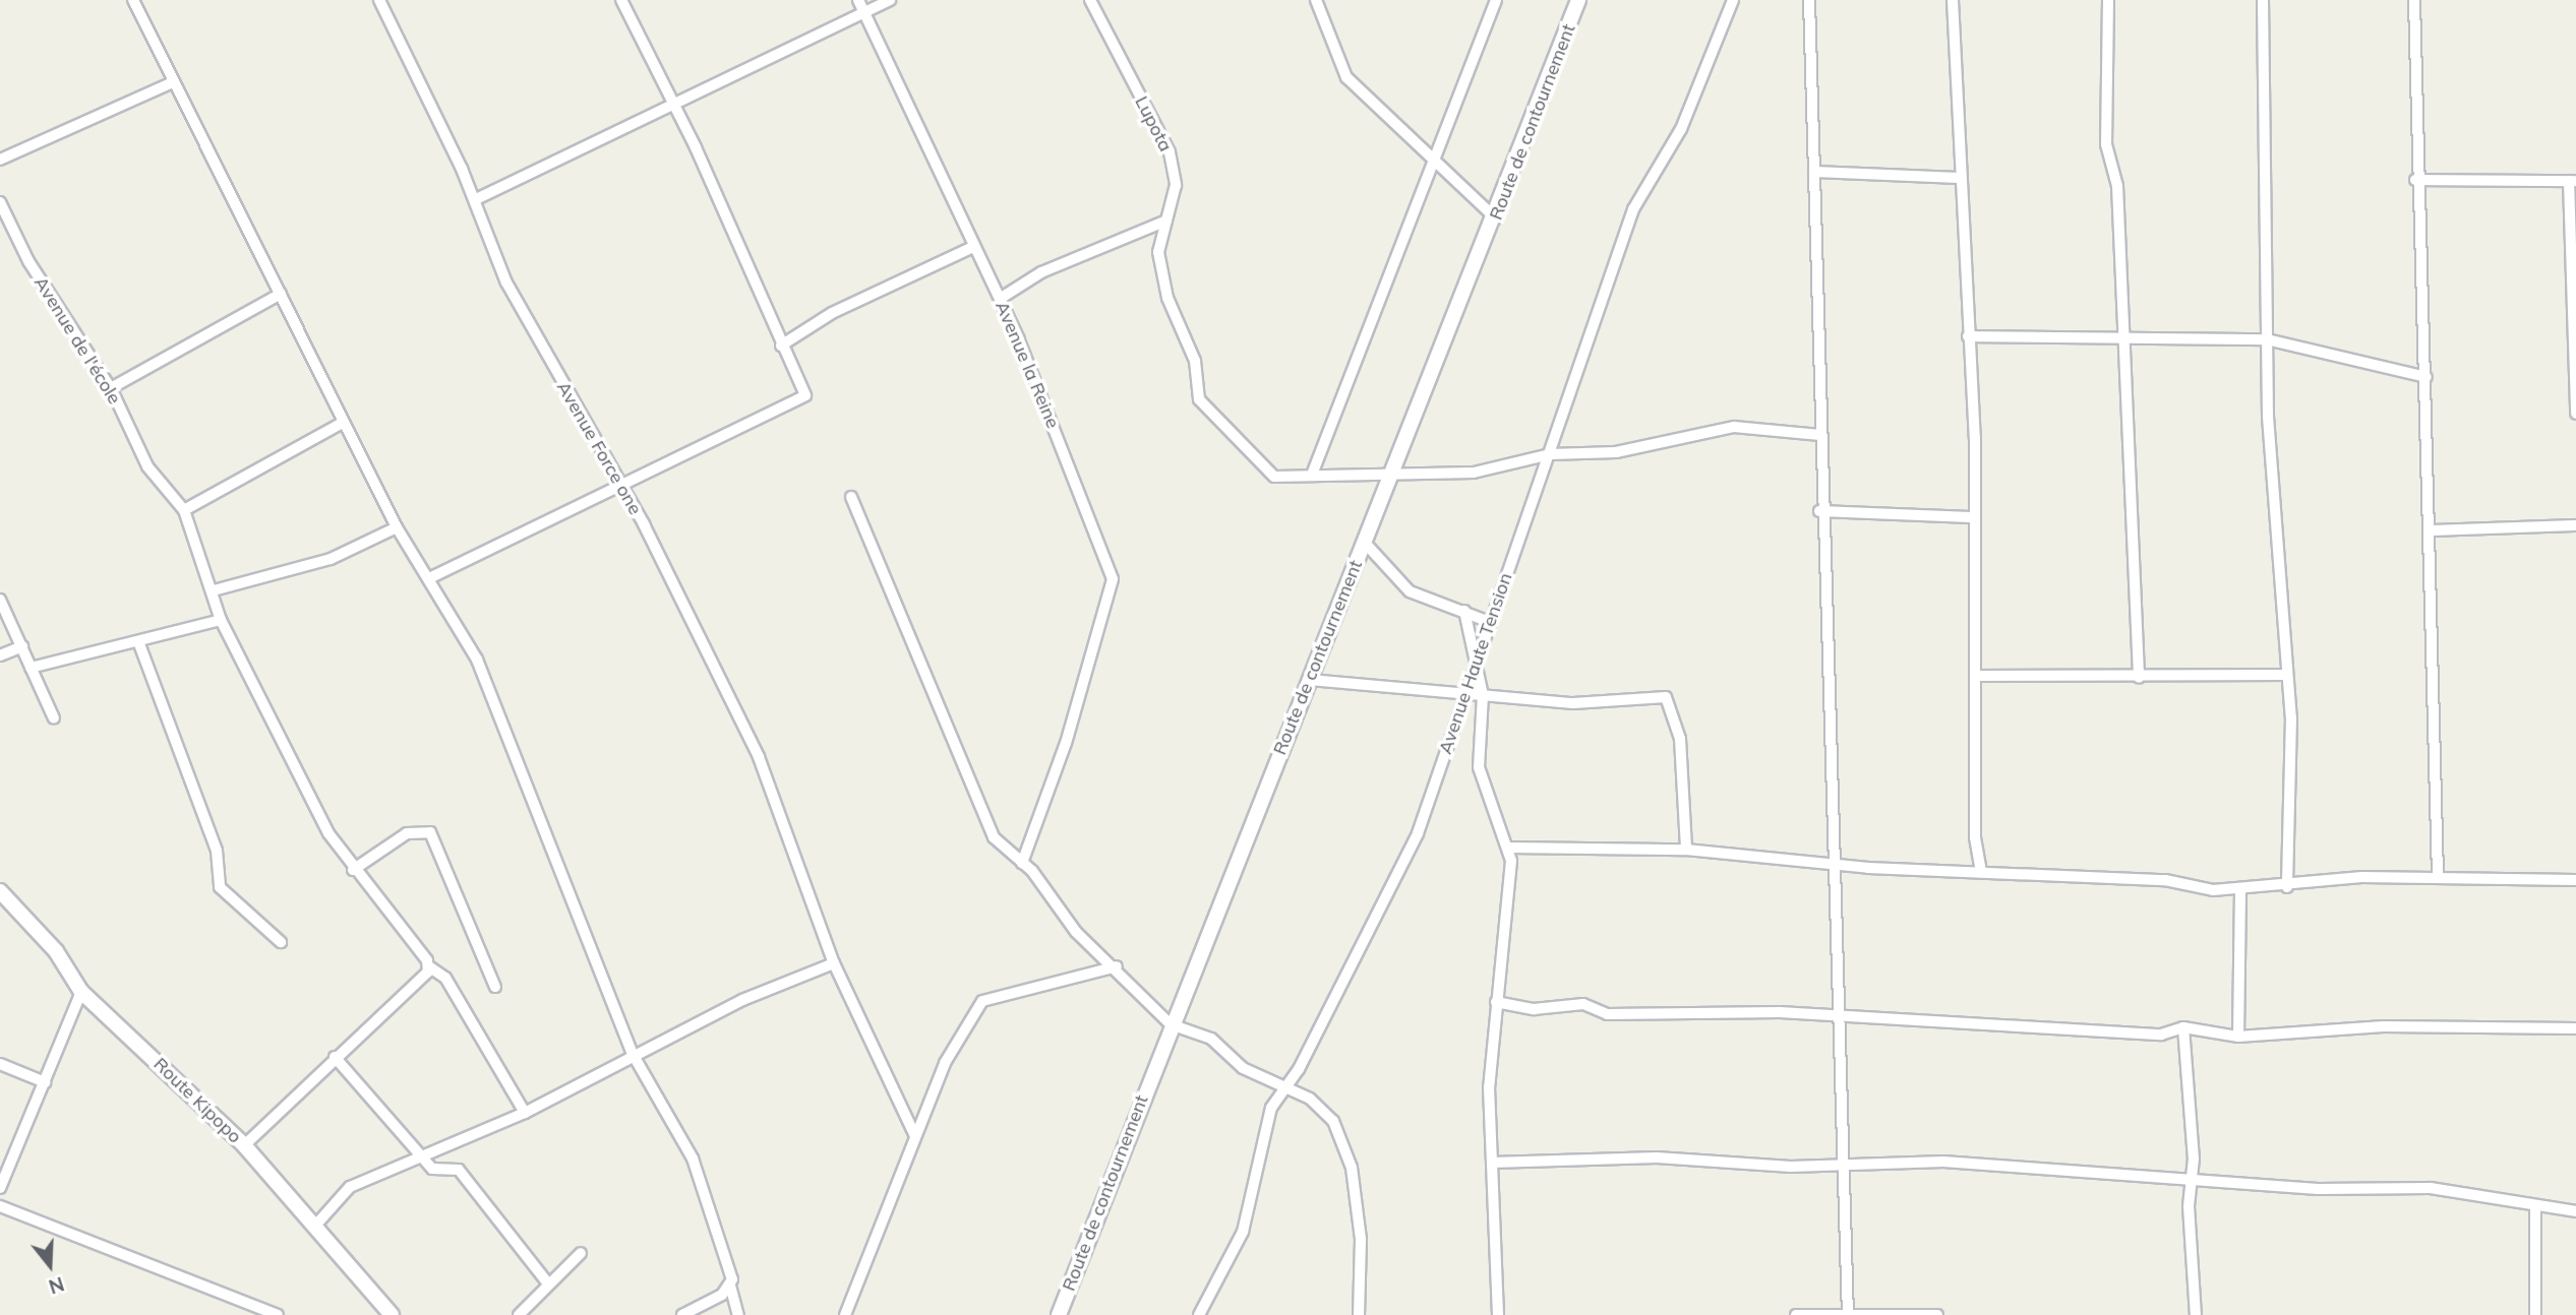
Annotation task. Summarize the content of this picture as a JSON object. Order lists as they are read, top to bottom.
{
  "streets": {
    "street": [
      "Route de contournement",
      "Lupota",
      "Avenue de l'école",
      "Avenue la Reine",
      "Avenue Force one",
      "Avenue Haute Tension",
      "Route Kipopo"
    ]
  },
  "crossings": [
    ["Route de contournement", "Lupota"],
    ["Lupota", "Avenue Haute Tension"]
  ],
  "north": "bottom"
}
